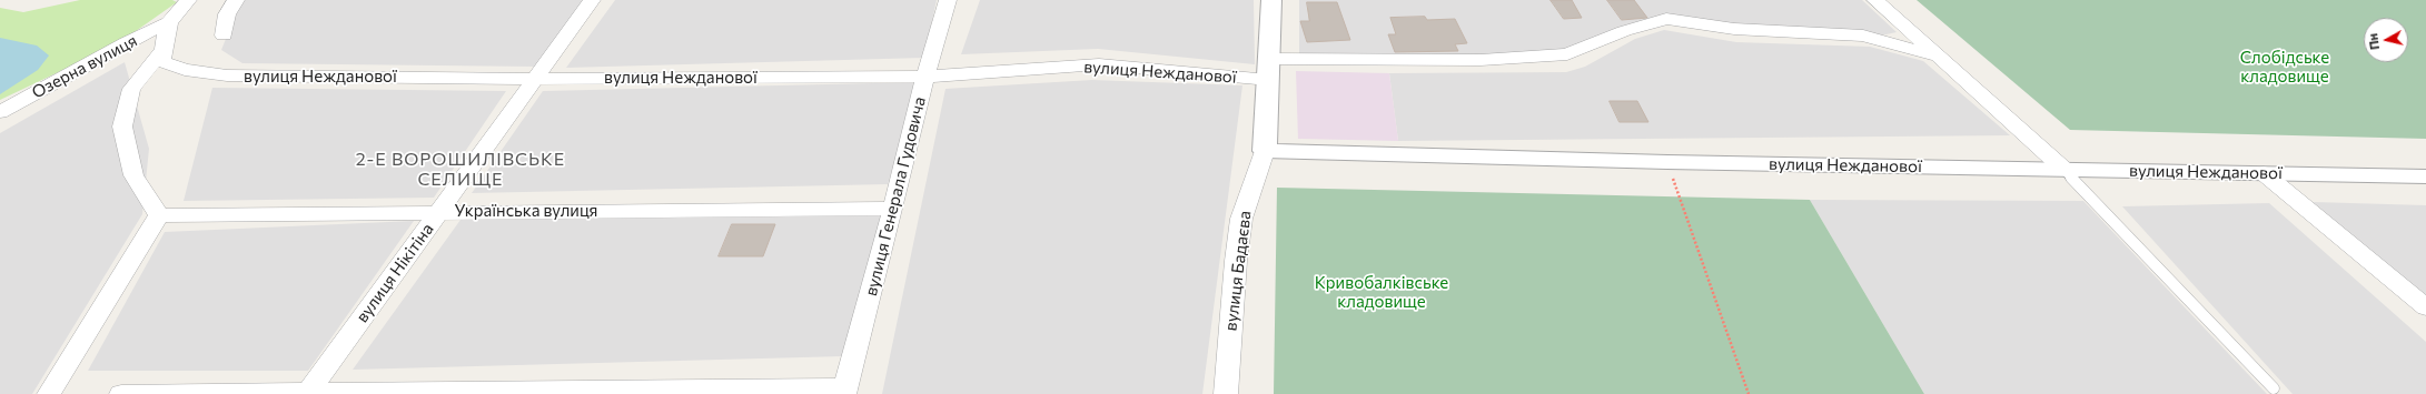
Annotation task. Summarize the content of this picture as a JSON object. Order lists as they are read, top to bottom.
{
  "streets": {
    "street": [
      "Озерна вулиця",
      "вулиця Нежданової",
      "вулиця Генерала Гудовича",
      "Українська вулиця",
      "вулиця Бадаєва",
      "вулиця Нікітіна"
    ]
  },
  "crossings": [
    ["вулиця Нежданової", "вулиця Генерала Гудовича"],
    ["вулиця Нежданової", "вулиця Бадаєва"],
    ["вулиця Нежданової", "вулиця Нікітіна"],
    ["вулиця Генерала Гудовича", "Українська вулиця"],
    ["Українська вулиця", "вулиця Нікітіна"]
  ],
  "districts": ["2-Е ВОРОШИЛІВСЬКЕ СЕЛИЩЕ"],
  "parks": ["Слобідське кладовище", "Кривобалківське кладовище"],
  "north": "left"
}
